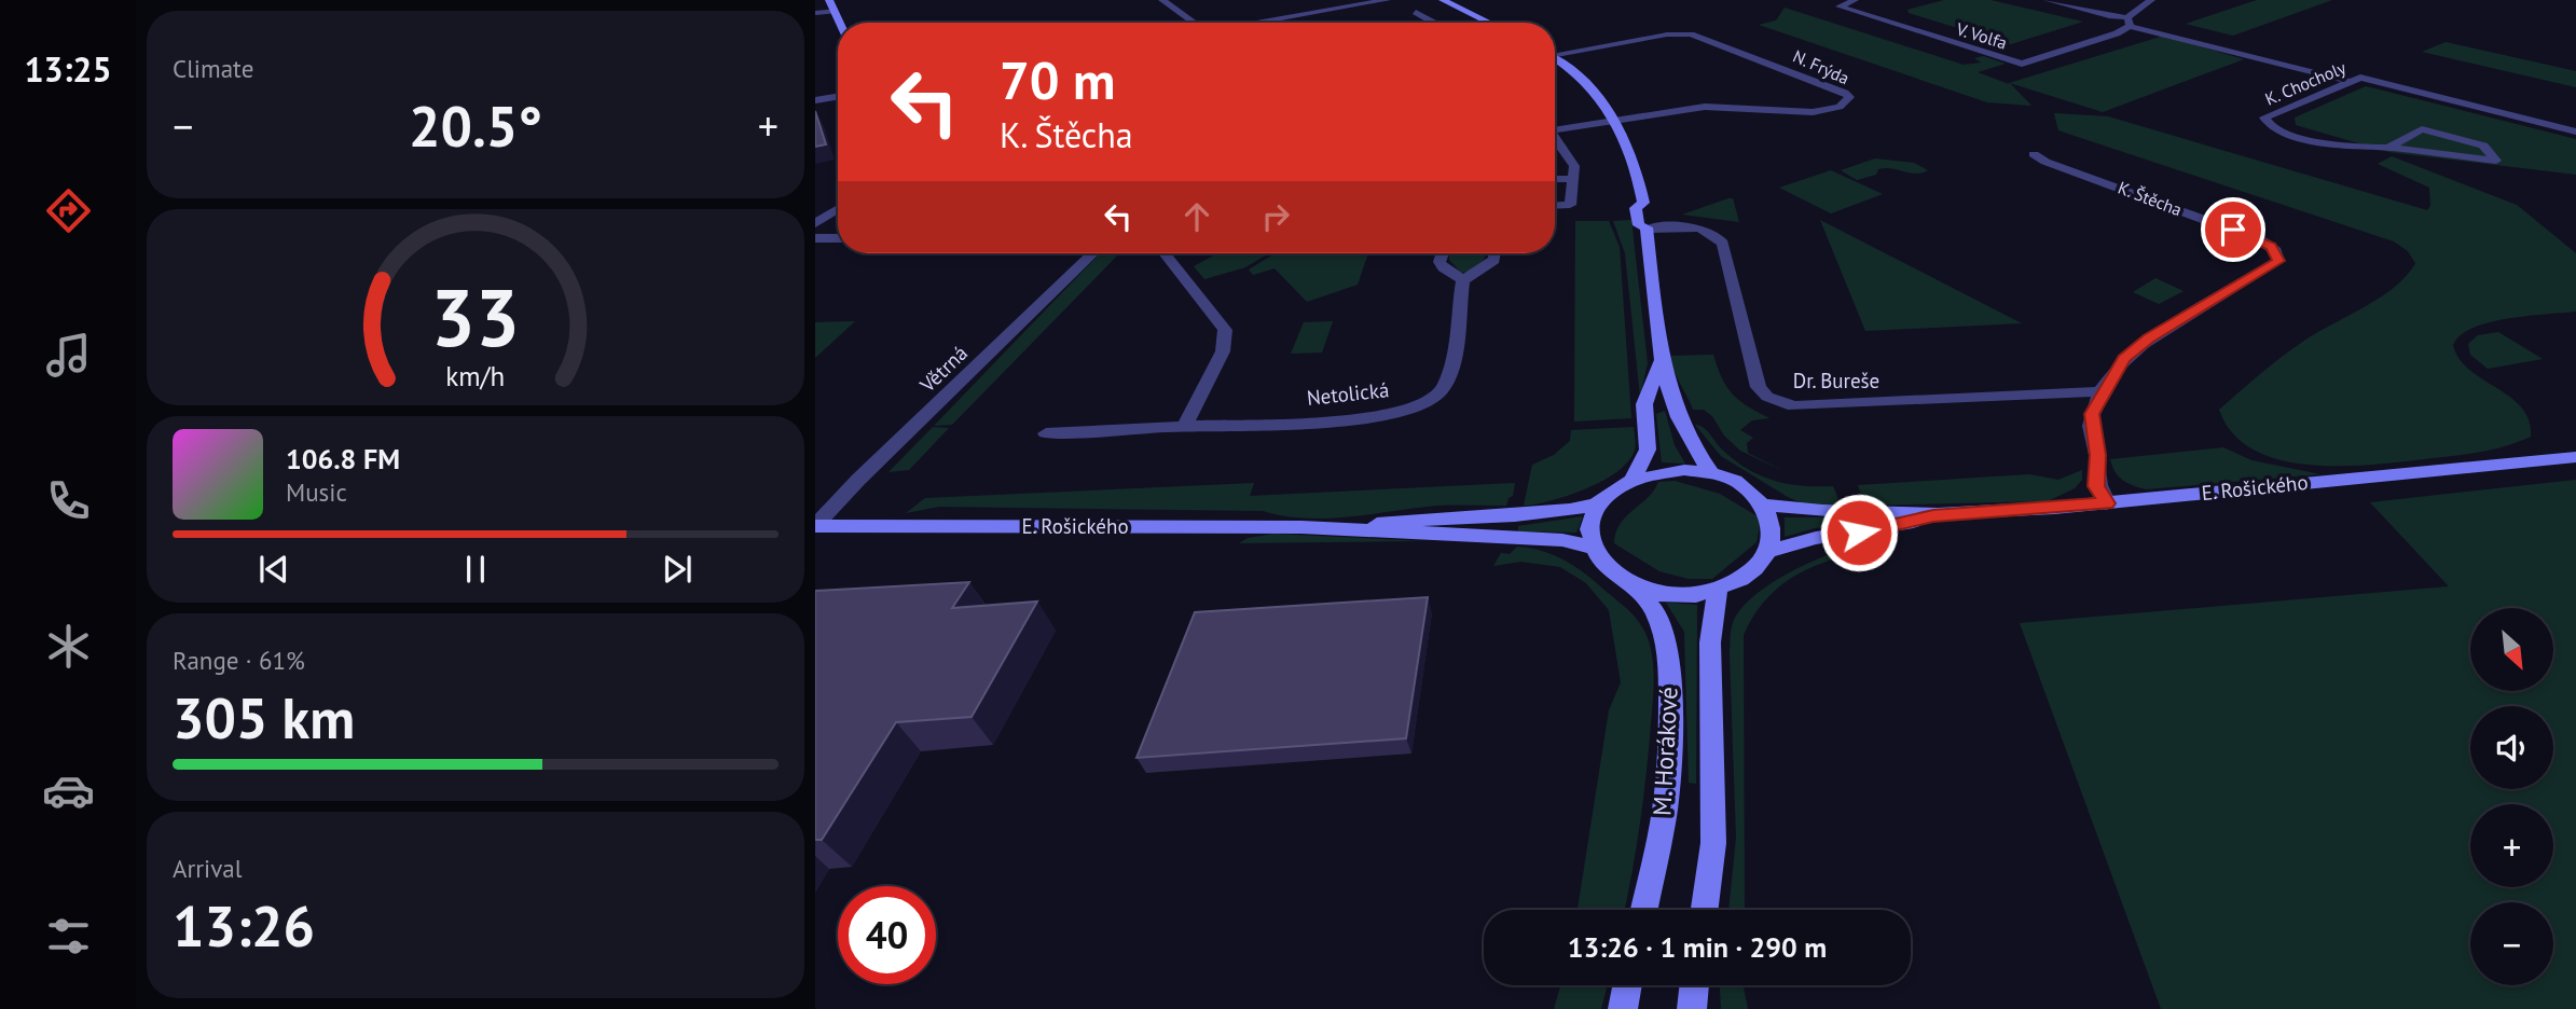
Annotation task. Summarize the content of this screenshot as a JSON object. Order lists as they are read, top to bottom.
{
  "streets": {
    "street": [
      "V. Volfa",
      "N. Frýda",
      "K. Chocholy",
      "K. Štěcha",
      "Větrná",
      "Dr. Bureše",
      "Netolická",
      "E. Rošického",
      "M. Horákové"
    ]
  },
  "crossings": [
    ["K. Štěcha", "Dr. Bureše"],
    ["K. Štěcha", "E. Rošického"],
    ["Větrná", "E. Rošického"],
    ["E. Rošického", "M. Horákové"]
  ],
  "north": "bottom right",
  "page": {
    "tabs": "13:25",
    "tile": [
      "Climate",
      ["Range · 61%", "305 km"],
      ["Arrival", "13:26"]
    ],
    "turn": ["70 m", "K. Štěcha"],
    "heat": ["−", "20.5°", "+"],
    "song": ["106.8 FM", "Music"],
    "map_buttons": ["+", "−"],
    "limit": "40",
    "trip": "13:26 · 1 min · 290 m",
    "gauge": ["33", "km/h"]
  }
}
